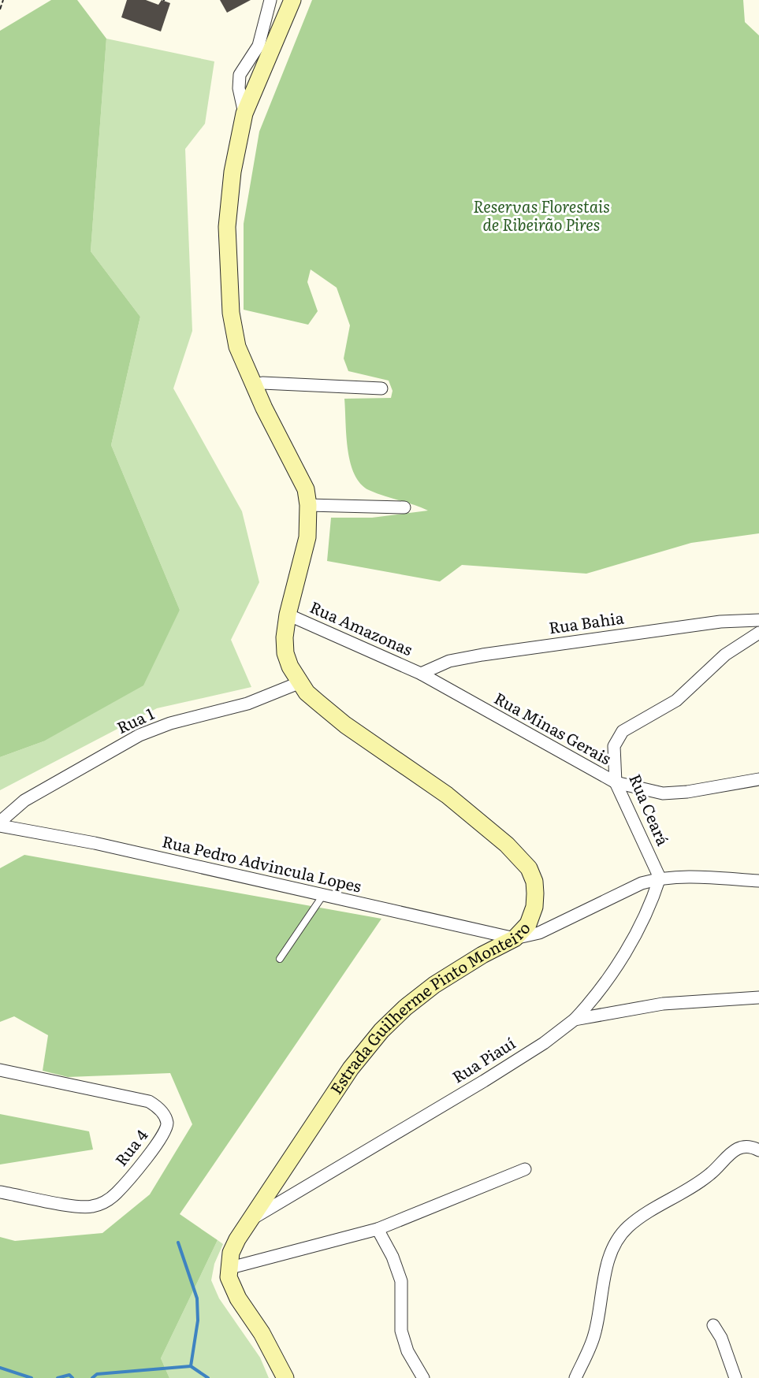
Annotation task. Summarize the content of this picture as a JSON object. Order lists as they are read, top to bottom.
{
  "streets": {
    "main road": ["Estrada Guilherme Pinto Monteiro"],
    "street": [
      "Rua Bahia",
      "Rua Amazonas",
      "Rua 1",
      "Rua Minas Gerais",
      "Rua Ceará",
      "Rua Pedro Advincula Lopes",
      "Rua Piauí",
      "Rua 4"
    ]
  },
  "crossings": [
    ["Rua Bahia", "Rua Amazonas"],
    ["Rua Bahia", "Rua Minas Gerais"],
    ["Rua Amazonas", "Rua Minas Gerais"],
    ["Rua Amazonas", "Estrada Guilherme Pinto Monteiro"],
    ["Rua 1", "Estrada Guilherme Pinto Monteiro"],
    ["Rua Minas Gerais", "Rua Ceará"],
    ["Rua Pedro Advincula Lopes", "Estrada Guilherme Pinto Monteiro"],
    ["Estrada Guilherme Pinto Monteiro", "Rua Piauí"]
  ],
  "parks": ["Reservas Florestais de Ribeirão Pires"]
}
